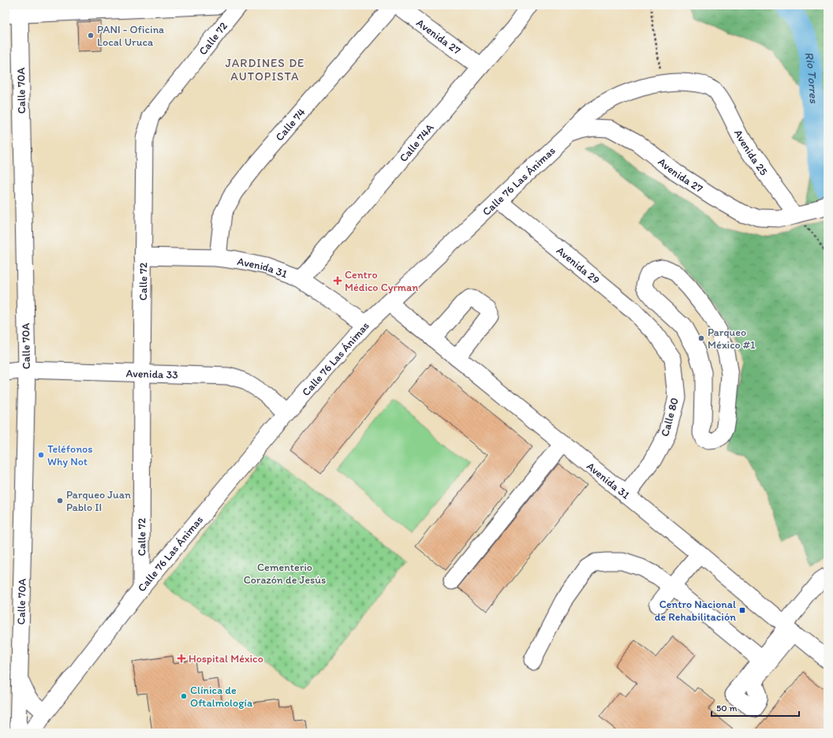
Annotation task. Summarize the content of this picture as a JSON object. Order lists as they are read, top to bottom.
{
  "streets": {
    "street": [
      "Avenida 27",
      "Calle 72",
      "Calle 70A",
      "Calle 74",
      "Calle 74A",
      "Avenida 25",
      "Calle 76 Las Ánimas",
      "Avenida 29",
      "Avenida 31",
      "Avenida 33",
      "Calle 80"
    ]
  },
  "crossings": [
    ["Avenida 27", "Calle 74A"],
    ["Avenida 27", "Avenida 25"],
    ["Avenida 27", "Calle 76 Las Ánimas"],
    ["Calle 72", "Calle 76 Las Ánimas"],
    ["Calle 72", "Avenida 31"],
    ["Calle 72", "Avenida 33"],
    ["Calle 70A", "Calle 76 Las Ánimas"],
    ["Calle 70A", "Avenida 33"],
    ["Calle 74", "Avenida 31"],
    ["Calle 74A", "Avenida 31"],
    ["Avenida 25", "Calle 76 Las Ánimas"],
    ["Calle 76 Las Ánimas", "Avenida 29"],
    ["Calle 76 Las Ánimas", "Avenida 31"],
    ["Calle 76 Las Ánimas", "Avenida 33"],
    ["Avenida 29", "Calle 80"],
    ["Avenida 31", "Calle 80"]
  ],
  "districts": ["JARDINES DE AUTOPISTA"],
  "water": ["Río Torres"],
  "parks": ["Cementerio Corazón de Jesús"],
  "places": {
    "other": [
      "PANI - Oficina Local Uruca",
      "Parqueo México #1",
      "Teléfonos Why Not",
      "Parqueo Juan Pablo II",
      "Clínica de Oftalmología"
    ],
    "health": ["Centro Médico Cyrman", "Hospital México"],
    "transit": ["Centro Nacional de Rehabilitación"]
  },
  "scale_bar": "50 m"
}
